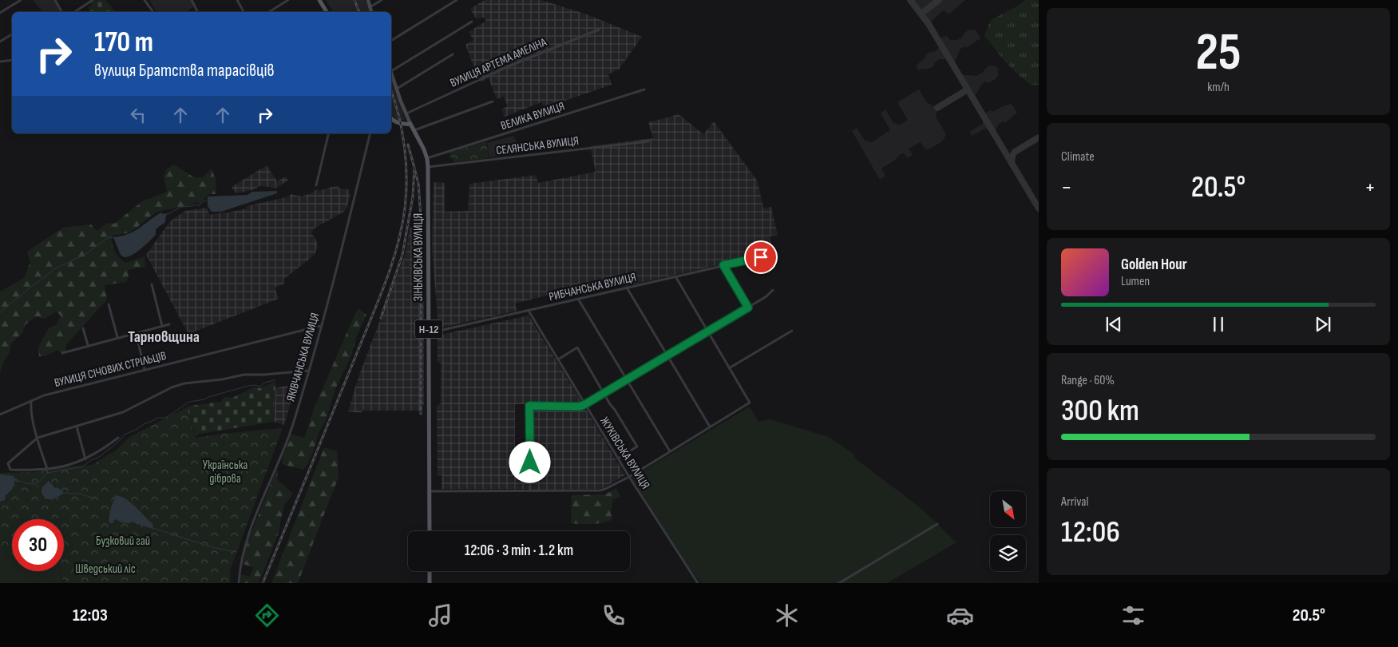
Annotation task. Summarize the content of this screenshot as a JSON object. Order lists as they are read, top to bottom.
{
  "streets": {
    "main road": ["ЗІНЬКІВСЬКА ВУЛИЦЯ", "Н-12"],
    "street": [
      "ВУЛИЦЯ АРТЕМА АМЕЛІНА",
      "ВЕЛИКА ВУЛИЦЯ",
      "СЕЛЯНСЬКА ВУЛИЦЯ",
      "РИБЧАНСЬКА ВУЛИЦЯ",
      "ЯКІВЧАНСЬКА ВУЛИЦЯ",
      "ВУЛИЦЯ СІЧОВИХ СТРІЛЬЦІВ",
      "ЖУКІВСЬКА ВУЛИЦЯ"
    ]
  },
  "crossings": [
    ["ВУЛИЦЯ АРТЕМА АМЕЛІНА", "Н-12"],
    ["ВЕЛИКА ВУЛИЦЯ", "ЗІНЬКІВСЬКА ВУЛИЦЯ"],
    ["СЕЛЯНСЬКА ВУЛИЦЯ", "ЗІНЬКІВСЬКА ВУЛИЦЯ"],
    ["ЗІНЬКІВСЬКА ВУЛИЦЯ", "РИБЧАНСЬКА ВУЛИЦЯ"],
    ["ЗІНЬКІВСЬКА ВУЛИЦЯ", "Н-12"],
    ["РИБЧАНСЬКА ВУЛИЦЯ", "ЖУКІВСЬКА ВУЛИЦЯ"],
    ["ЯКІВЧАНСЬКА ВУЛИЦЯ", "ВУЛИЦЯ СІЧОВИХ СТРІЛЬЦІВ"]
  ],
  "districts": ["Тарновщина"],
  "parks": ["Українська діброва", "Бузковий гай", "Шведський ліс"],
  "north": "bottom right",
  "page": {
    "tile": [
      ["25", "km/h"],
      "Climate",
      ["Range · 60%", "300 km"],
      ["Arrival", "12:06"]
    ],
    "turn": ["170 m", "вулиця Братства тарасівців"],
    "heat": ["−", "20.5°", "+"],
    "song": ["Golden Hour", "Lumen"],
    "limit": "30",
    "trip": "12:06 · 3 min · 1.2 km",
    "tabs": ["12:03", "20.5°"]
  }
}
